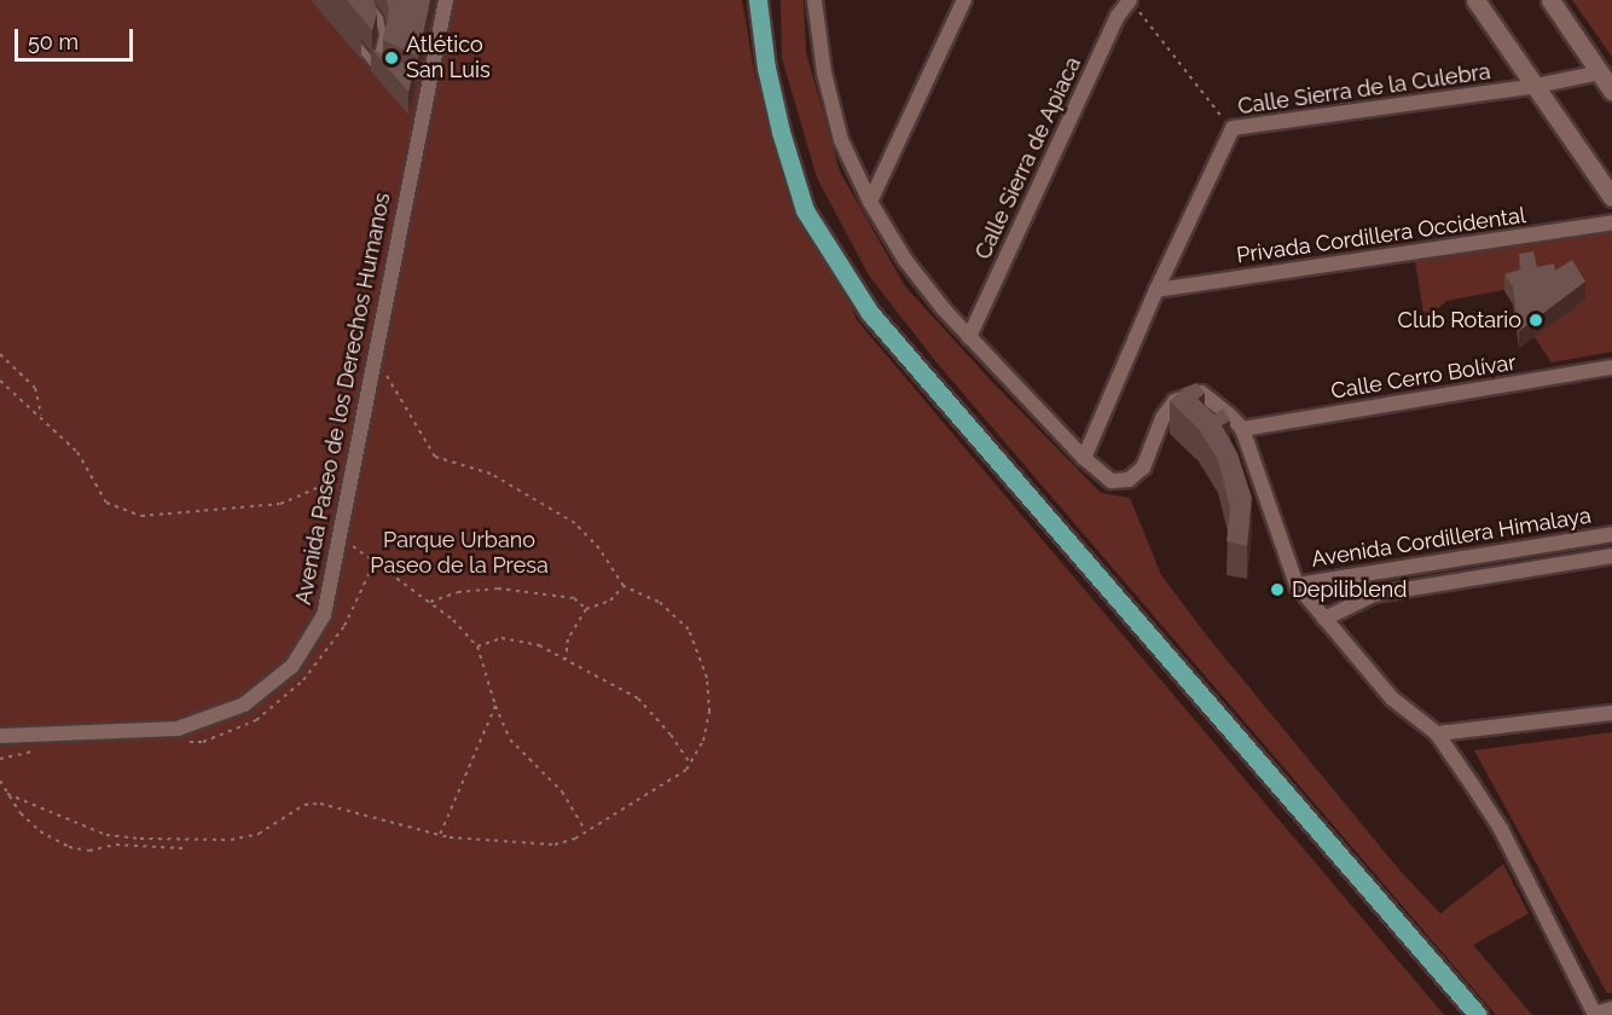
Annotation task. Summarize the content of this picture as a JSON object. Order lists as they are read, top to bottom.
{
  "streets": {
    "street": [
      "Calle Sierra de la Culebra",
      "Calle Sierra de Apiaca",
      "Privada Cordillera Occidental",
      "Calle Cerro Bolívar",
      "Avenida Paseo de los Derechos Humanos",
      "Avenida Cordillera Himalaya"
    ]
  },
  "crossings": [
    ["Calle Sierra de la Culebra", "Privada Cordillera Occidental"]
  ],
  "parks": ["Parque Urbano Paseo de la Presa"],
  "places": ["Atlético San Luis", "Club Rotario", "Depiliblend"],
  "scale_bar": "50 m"
}
